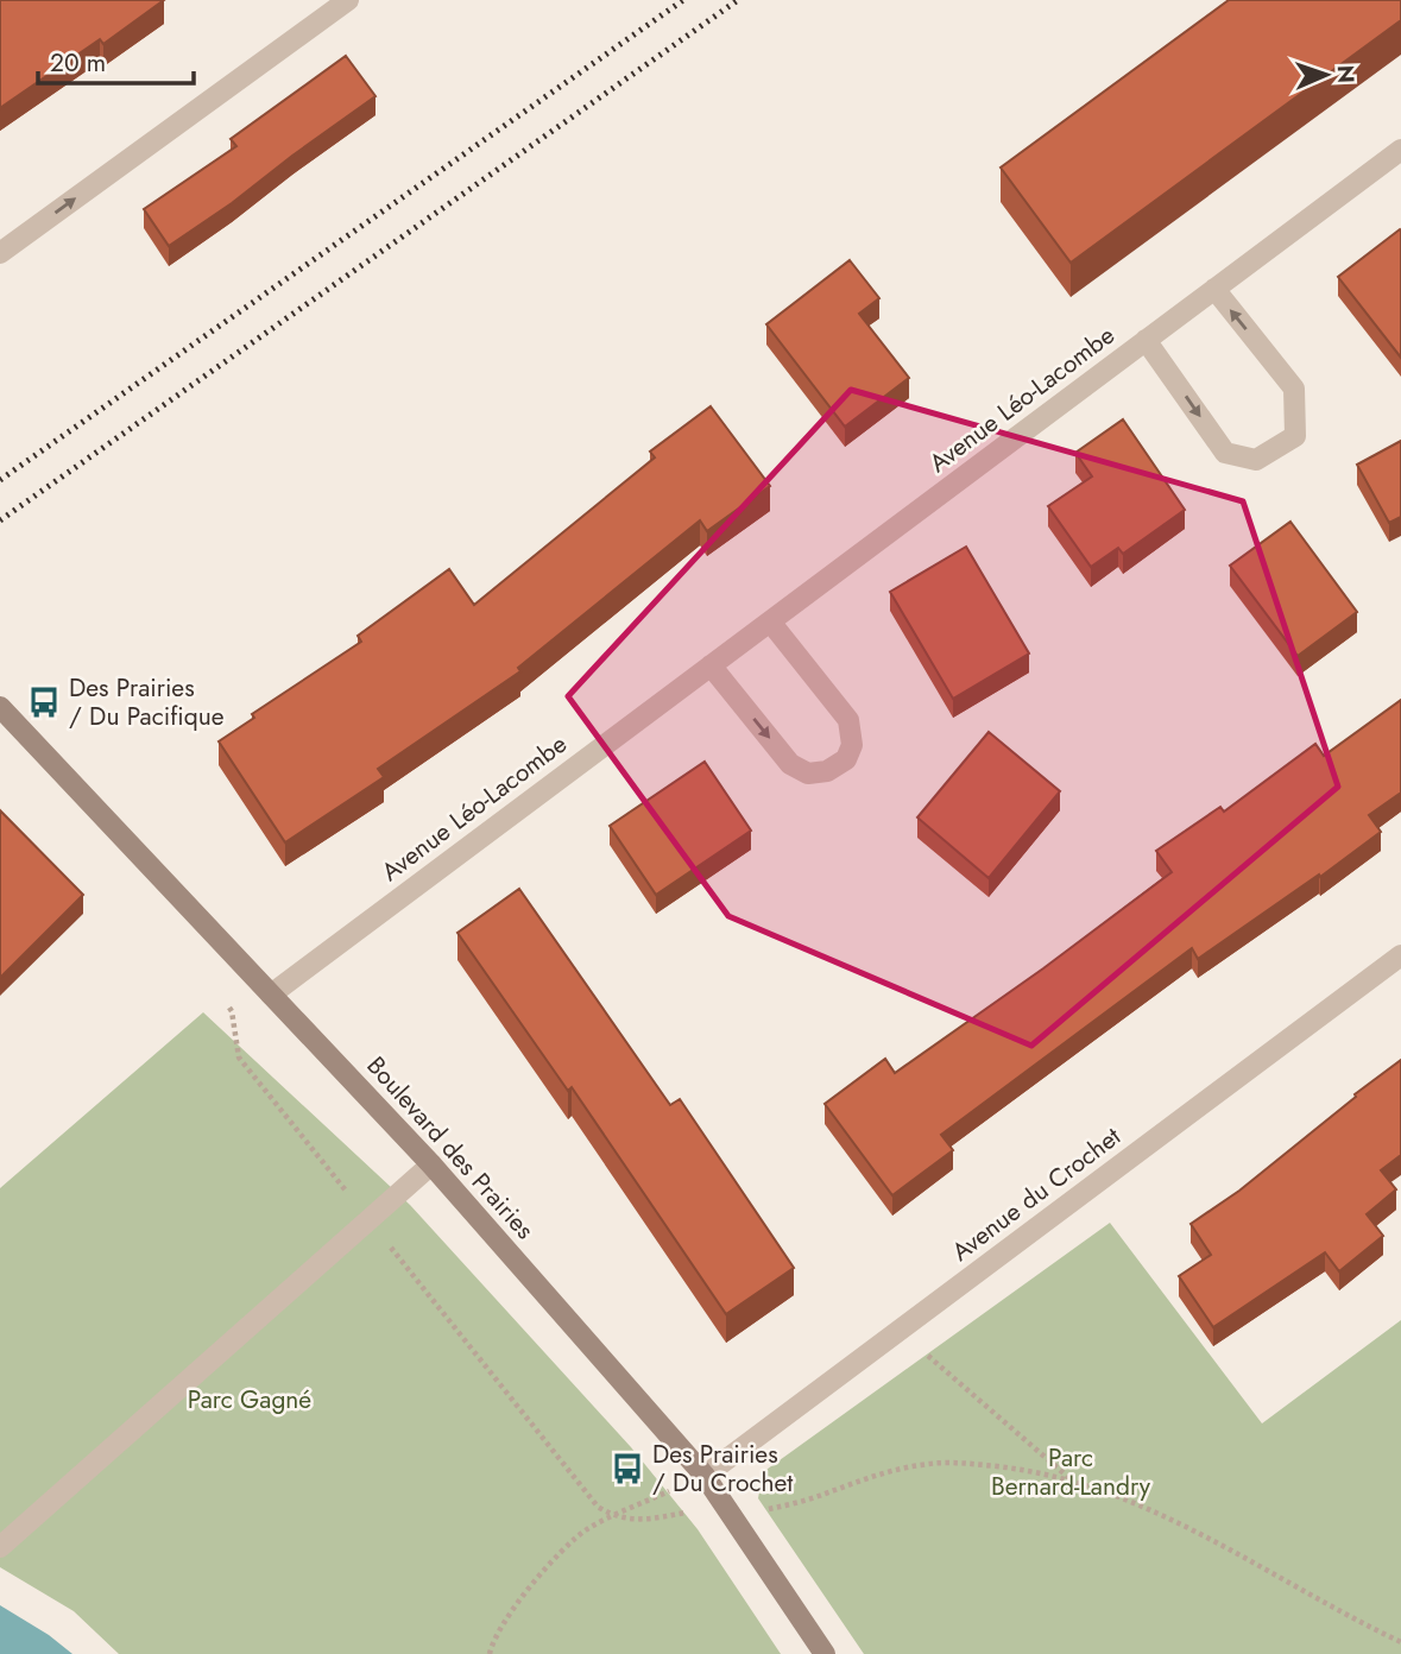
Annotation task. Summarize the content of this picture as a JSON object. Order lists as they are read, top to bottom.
{
  "streets": {
    "street": ["Avenue Léo-Lacombe", "Boulevard des Prairies", "Avenue du Crochet"]
  },
  "crossings": [
    ["Avenue Léo-Lacombe", "Boulevard des Prairies"],
    ["Boulevard des Prairies", "Avenue du Crochet"]
  ],
  "parks": ["Parc Gagné", "Parc Bernard-Landry"],
  "places": {
    "bus stop": ["Des Prairies / Du Pacifique", "Des Prairies / Du Crochet"]
  },
  "scale_bar": "20 m",
  "north": "right"
}
